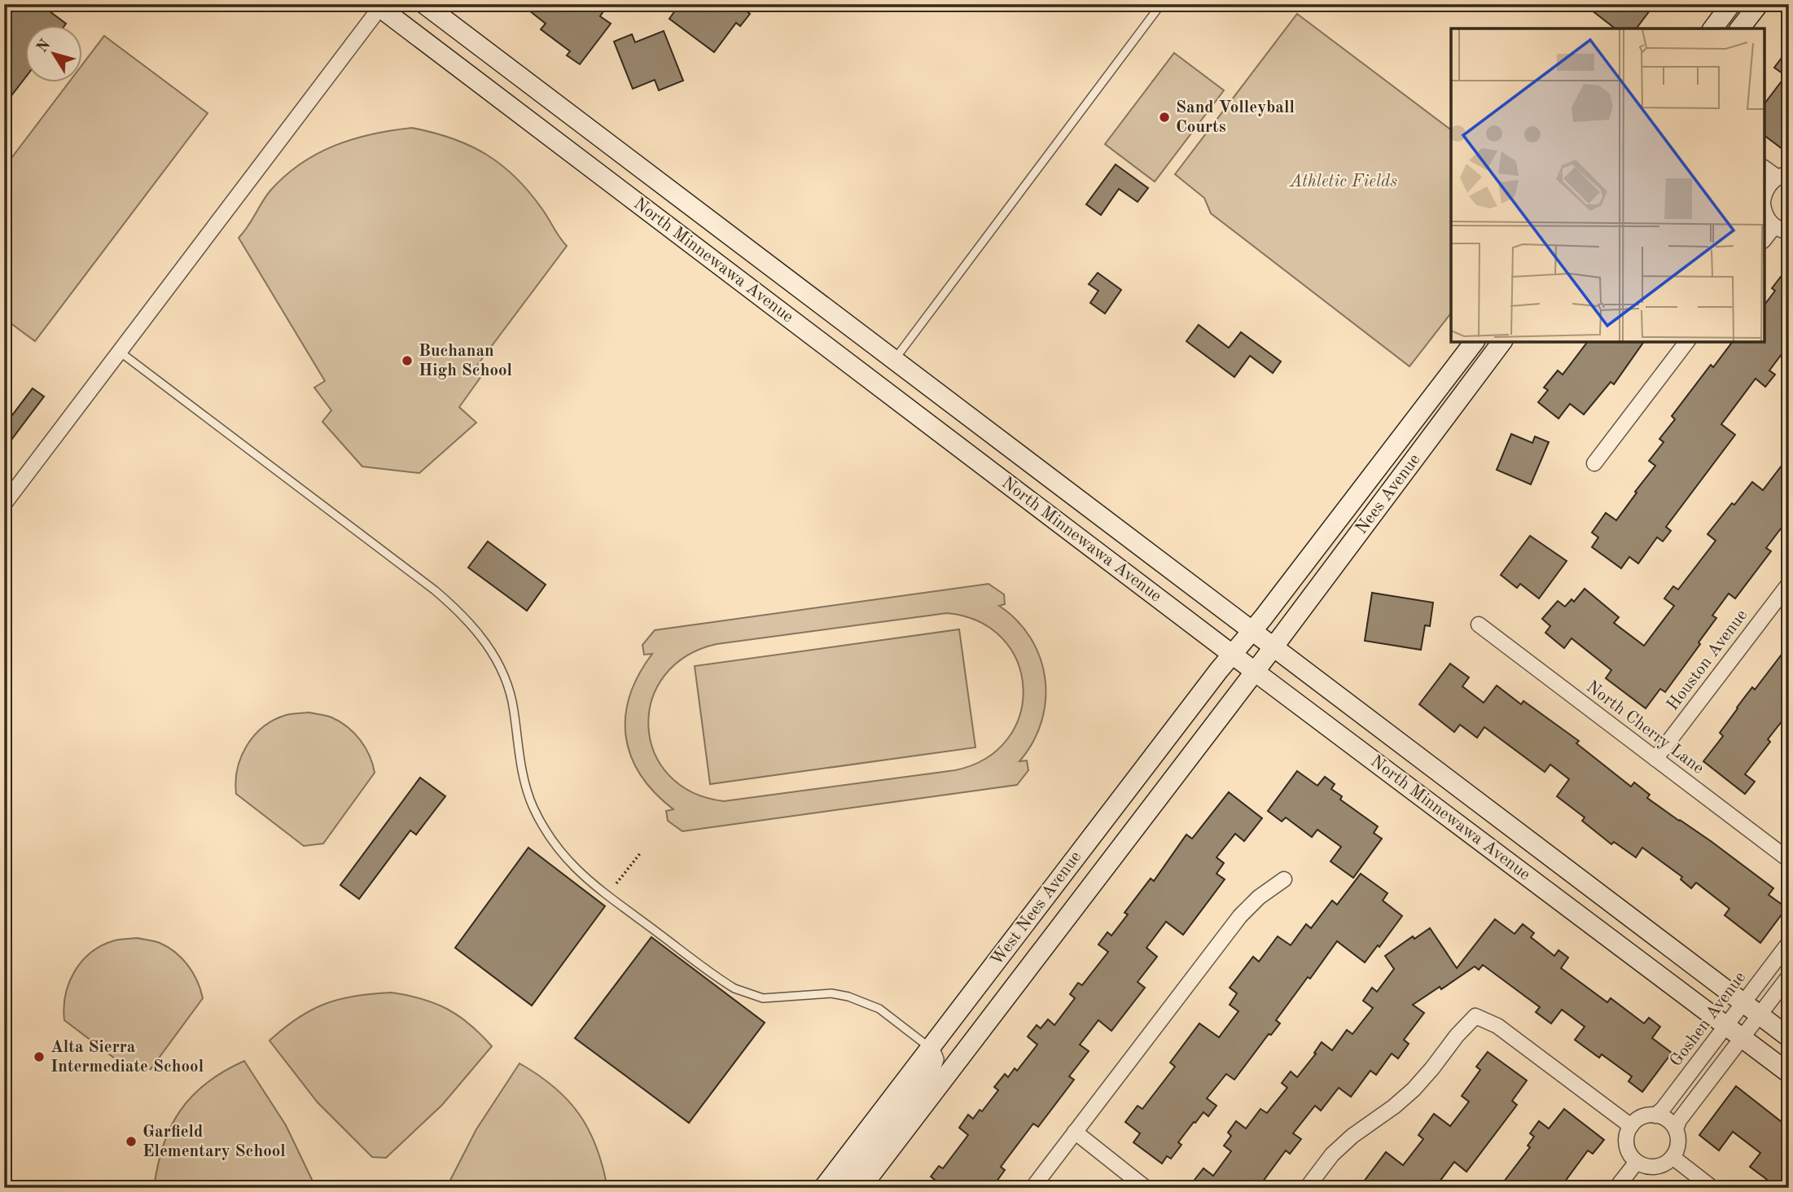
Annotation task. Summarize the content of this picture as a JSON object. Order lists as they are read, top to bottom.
{
  "streets": {
    "main road": ["North Minnewawa Avenue", "Nees Avenue", "West Nees Avenue"],
    "street": ["Houston Avenue", "North Cherry Lane", "Goshen Avenue"]
  },
  "crossings": [
    ["North Minnewawa Avenue", "Nees Avenue"],
    ["North Minnewawa Avenue", "West Nees Avenue"],
    ["North Minnewawa Avenue", "Goshen Avenue"],
    ["Nees Avenue", "West Nees Avenue"],
    ["Houston Avenue", "North Cherry Lane"]
  ],
  "parks": ["Athletic Fields"],
  "places": [
    "Sand Volleyball Courts",
    "Buchanan High School",
    "Alta Sierra Intermediate School",
    "Garfield Elementary School"
  ],
  "north": "top left"
}
